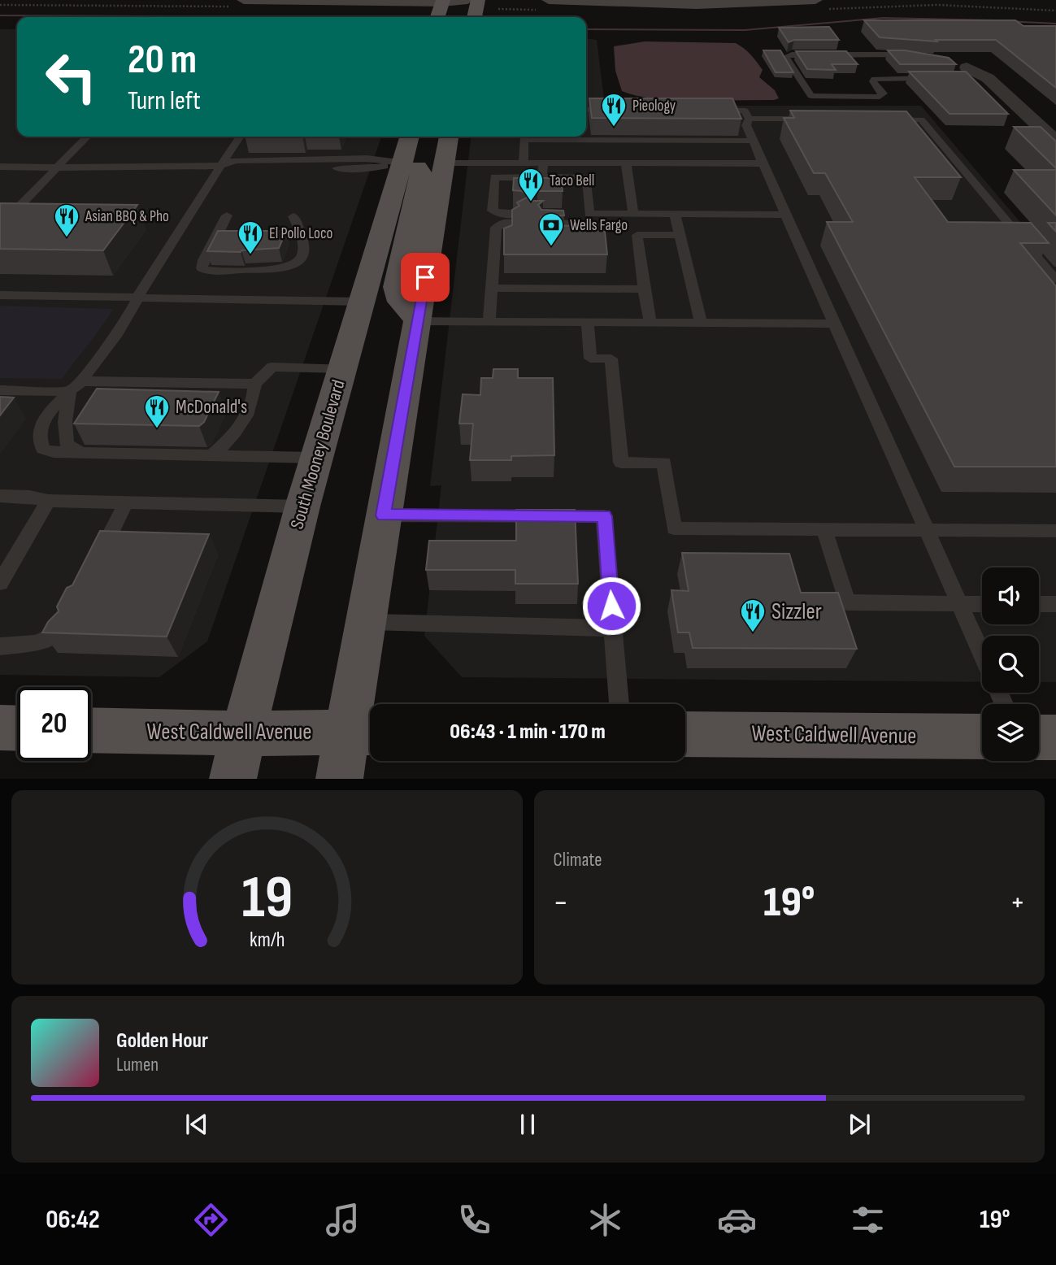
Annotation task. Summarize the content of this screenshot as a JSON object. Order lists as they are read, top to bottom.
{
  "streets": {
    "main road": ["South Mooney Boulevard", "West Caldwell Avenue"]
  },
  "crossings": [
    ["South Mooney Boulevard", "West Caldwell Avenue"]
  ],
  "places": {
    "restaurant": [
      "Pieology",
      "Taco Bell",
      "Asian BBQ & Pho",
      "El Pollo Loco",
      "McDonald's",
      "Sizzler"
    ],
    "bank": ["Wells Fargo"]
  },
  "page": {
    "turn": ["20 m", "Turn left"],
    "limit": "20",
    "trip": "06:43 · 1 min · 170 m",
    "tile": "Climate",
    "heat": ["−", "19°", "+"],
    "song": ["Golden Hour", "Lumen"],
    "tabs": ["06:42", "19°"],
    "gauge": ["19", "km/h"]
  }
}
